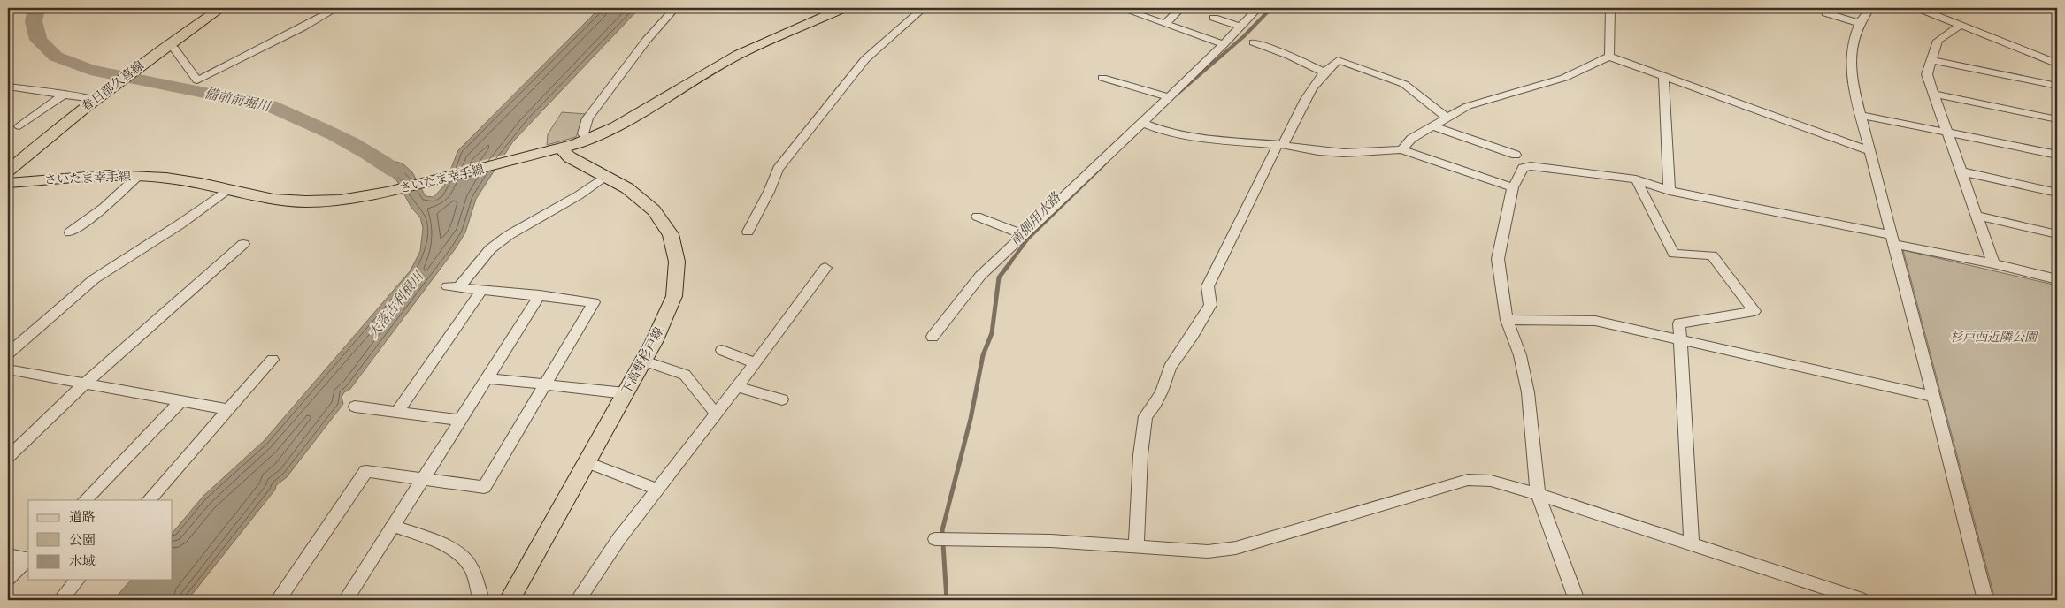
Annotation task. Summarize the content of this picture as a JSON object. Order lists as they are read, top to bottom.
{
  "streets": {
    "main road": ["春日部久喜線", "さいたま幸手線", "下高野杉戸線"]
  },
  "crossings": [
    ["さいたま幸手線", "下高野杉戸線"]
  ],
  "water": ["備前前堀川", "南側用水路", "大落古利根川"],
  "parks": ["杉戸西近隣公園"],
  "legend": ["道路", "公園", "水域"]
}
